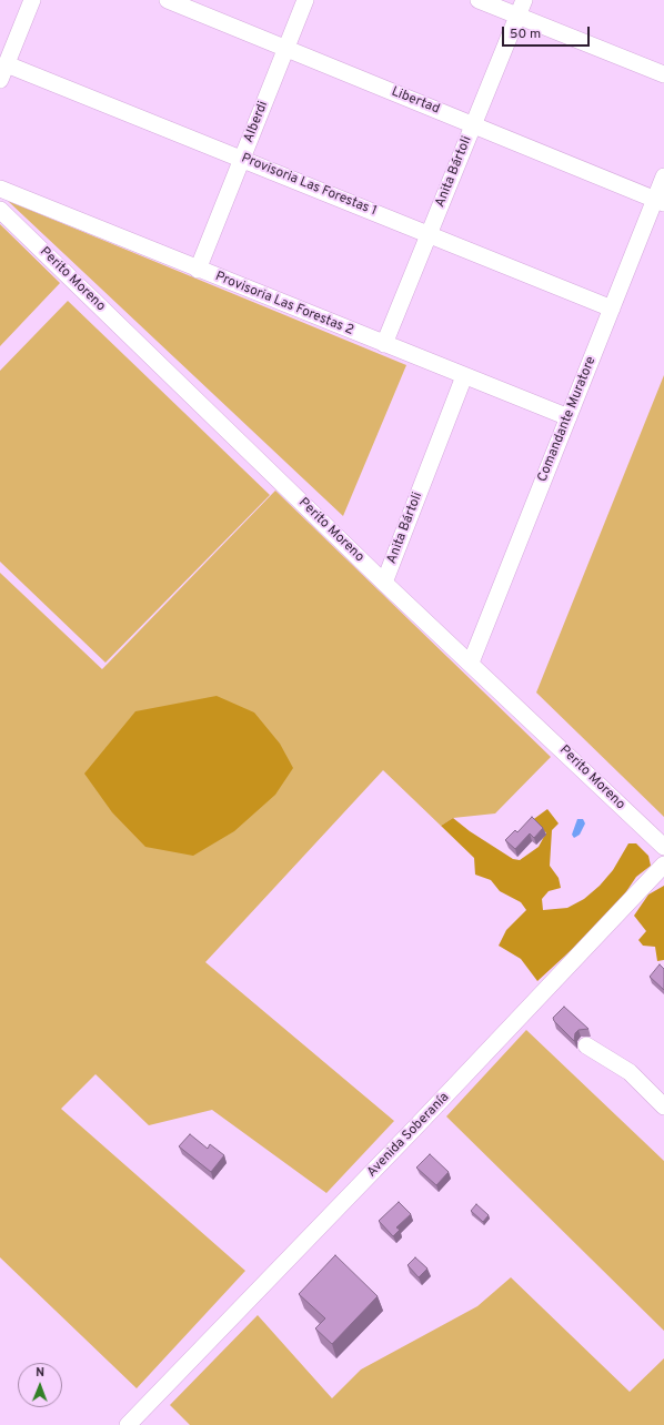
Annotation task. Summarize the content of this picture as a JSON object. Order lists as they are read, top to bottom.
{
  "streets": {
    "street": [
      "Libertad",
      "Alberdi",
      "Anita Bártoli",
      "Provisoria Las Forestas 1",
      "Perito Moreno",
      "Provisoria Las Forestas 2",
      "Comandante Muratore",
      "Avenida Soberanía"
    ]
  },
  "crossings": [
    ["Libertad", "Alberdi"],
    ["Libertad", "Anita Bártoli"],
    ["Libertad", "Comandante Muratore"],
    ["Alberdi", "Provisoria Las Forestas 1"],
    ["Alberdi", "Provisoria Las Forestas 2"],
    ["Anita Bártoli", "Provisoria Las Forestas 1"],
    ["Anita Bártoli", "Perito Moreno"],
    ["Anita Bártoli", "Provisoria Las Forestas 2"],
    ["Provisoria Las Forestas 1", "Comandante Muratore"],
    ["Perito Moreno", "Comandante Muratore"],
    ["Provisoria Las Forestas 2", "Comandante Muratore"]
  ],
  "scale_bar": "50 m",
  "north": "top"
}
